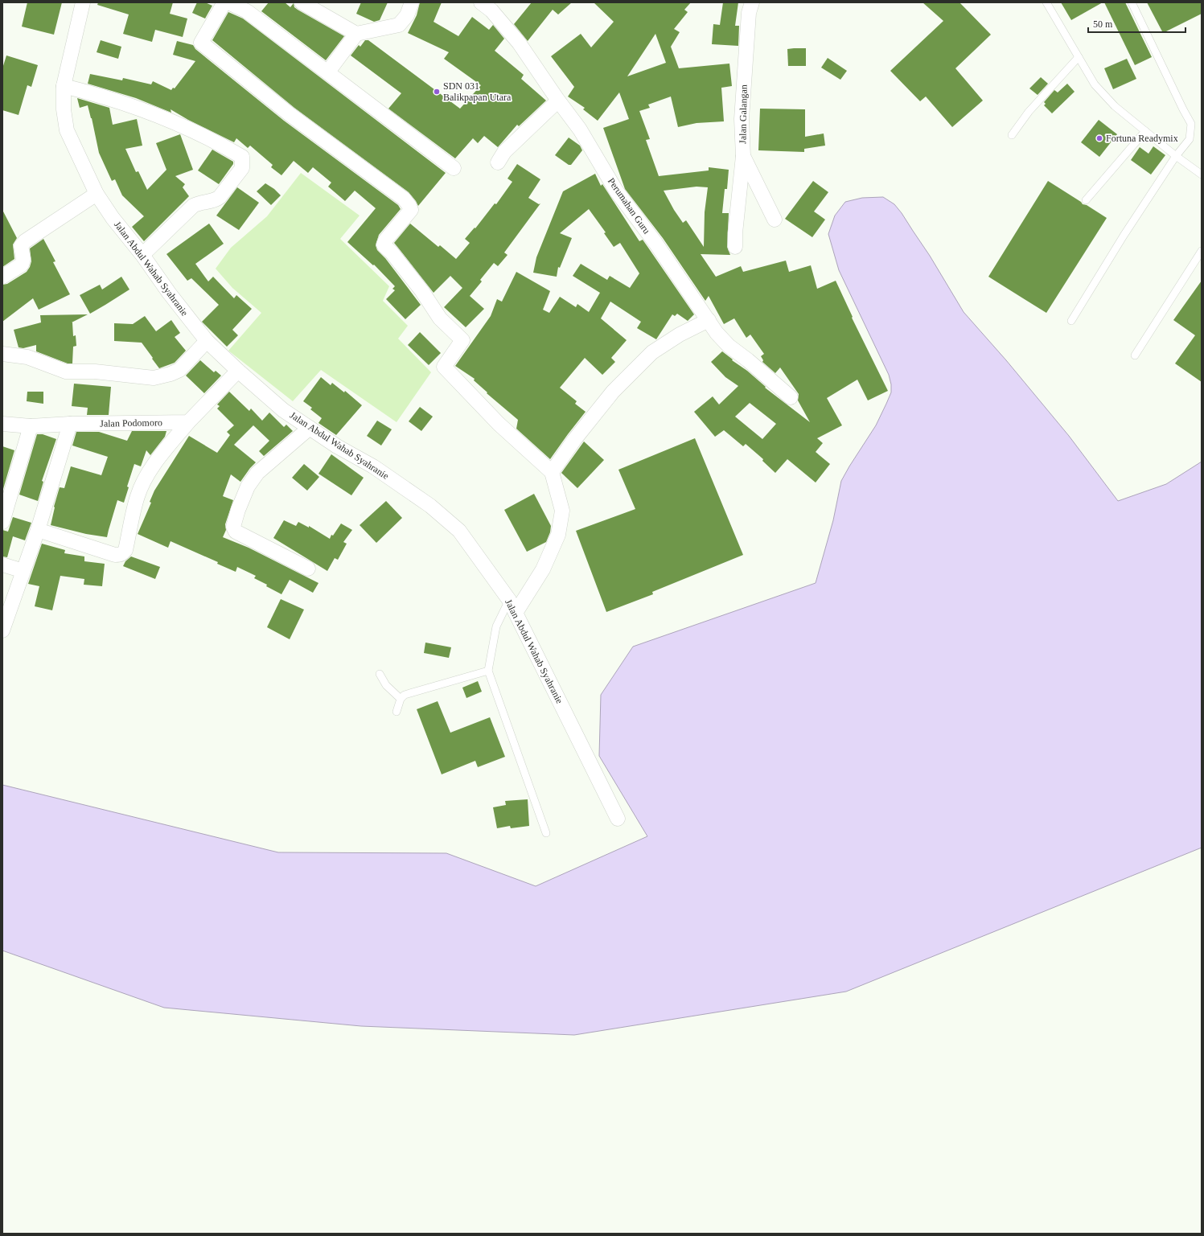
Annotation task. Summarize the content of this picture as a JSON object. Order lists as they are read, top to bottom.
{
  "streets": {
    "street": [
      "Jalan Galangan",
      "Perumahan Guru",
      "Jalan Abdul Wahab Syahranie",
      "Jalan Podomoro"
    ]
  },
  "places": ["SDN 031 Balikpapan Utara", "Fortuna Readymix"],
  "scale_bar": "50 m"
}
